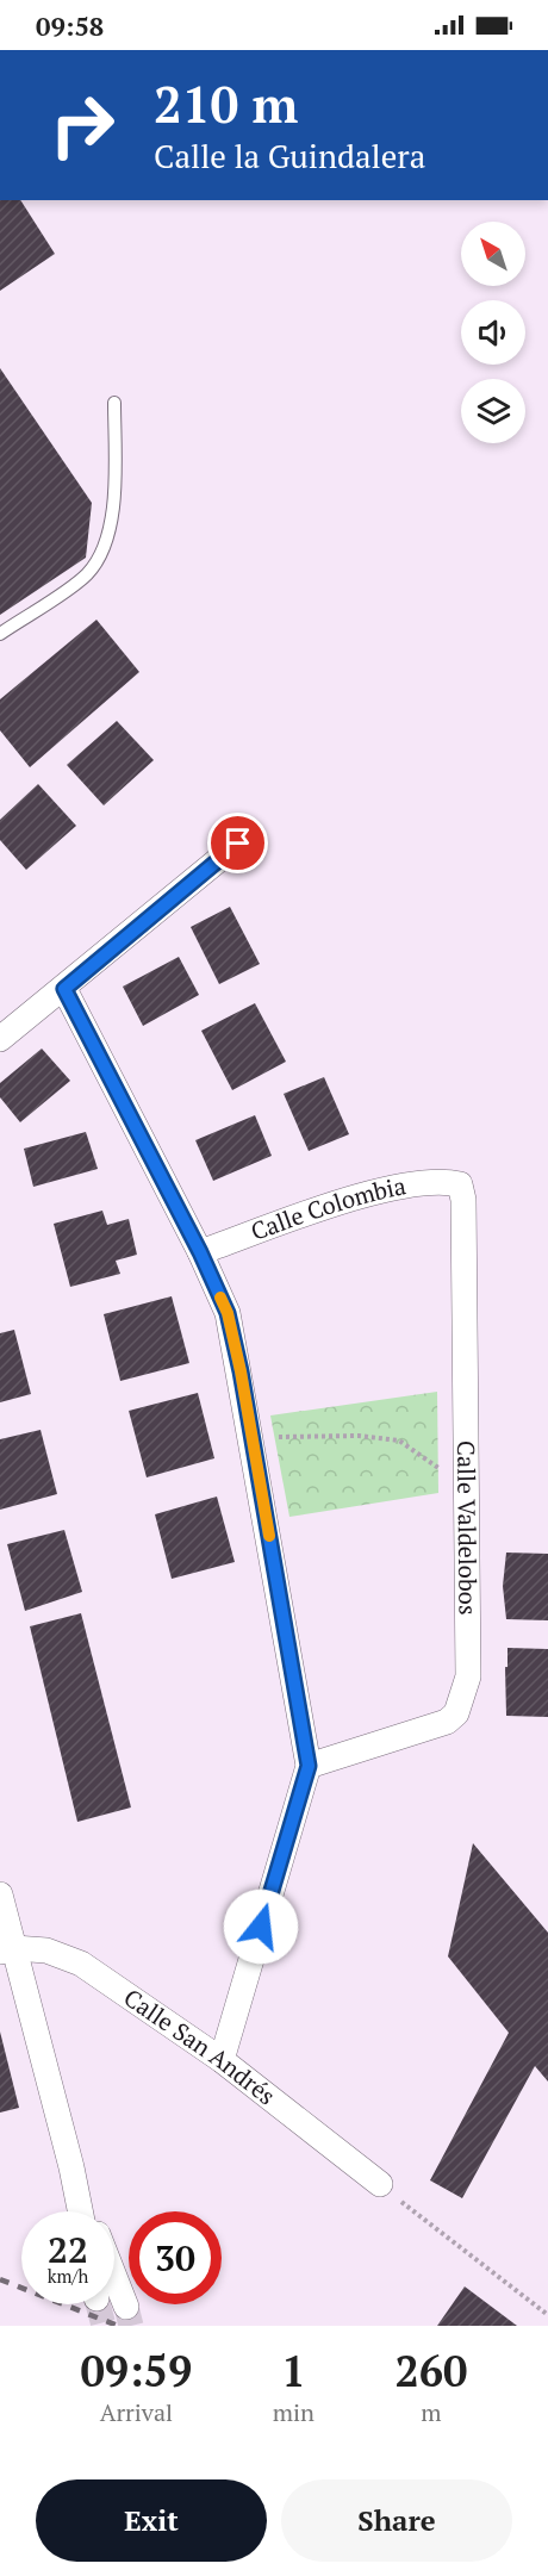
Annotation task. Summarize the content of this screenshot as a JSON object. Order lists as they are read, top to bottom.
{
  "streets": {
    "street": ["Calle Colombia", "Calle Valdelobos", "Calle San Andrés"]
  },
  "crossings": [
    ["Calle Colombia", "Calle Valdelobos"]
  ],
  "north": "top left",
  "page": {
    "status": "09:58",
    "turn": ["210 m", "Calle la Guindalera"],
    "speed": "22 km/h",
    "limit": "30",
    "eta": [
      "09:59",
      "Arrival",
      "1",
      "min",
      "260",
      "m"
    ],
    "buttons": ["Exit", "Share"]
  }
}
